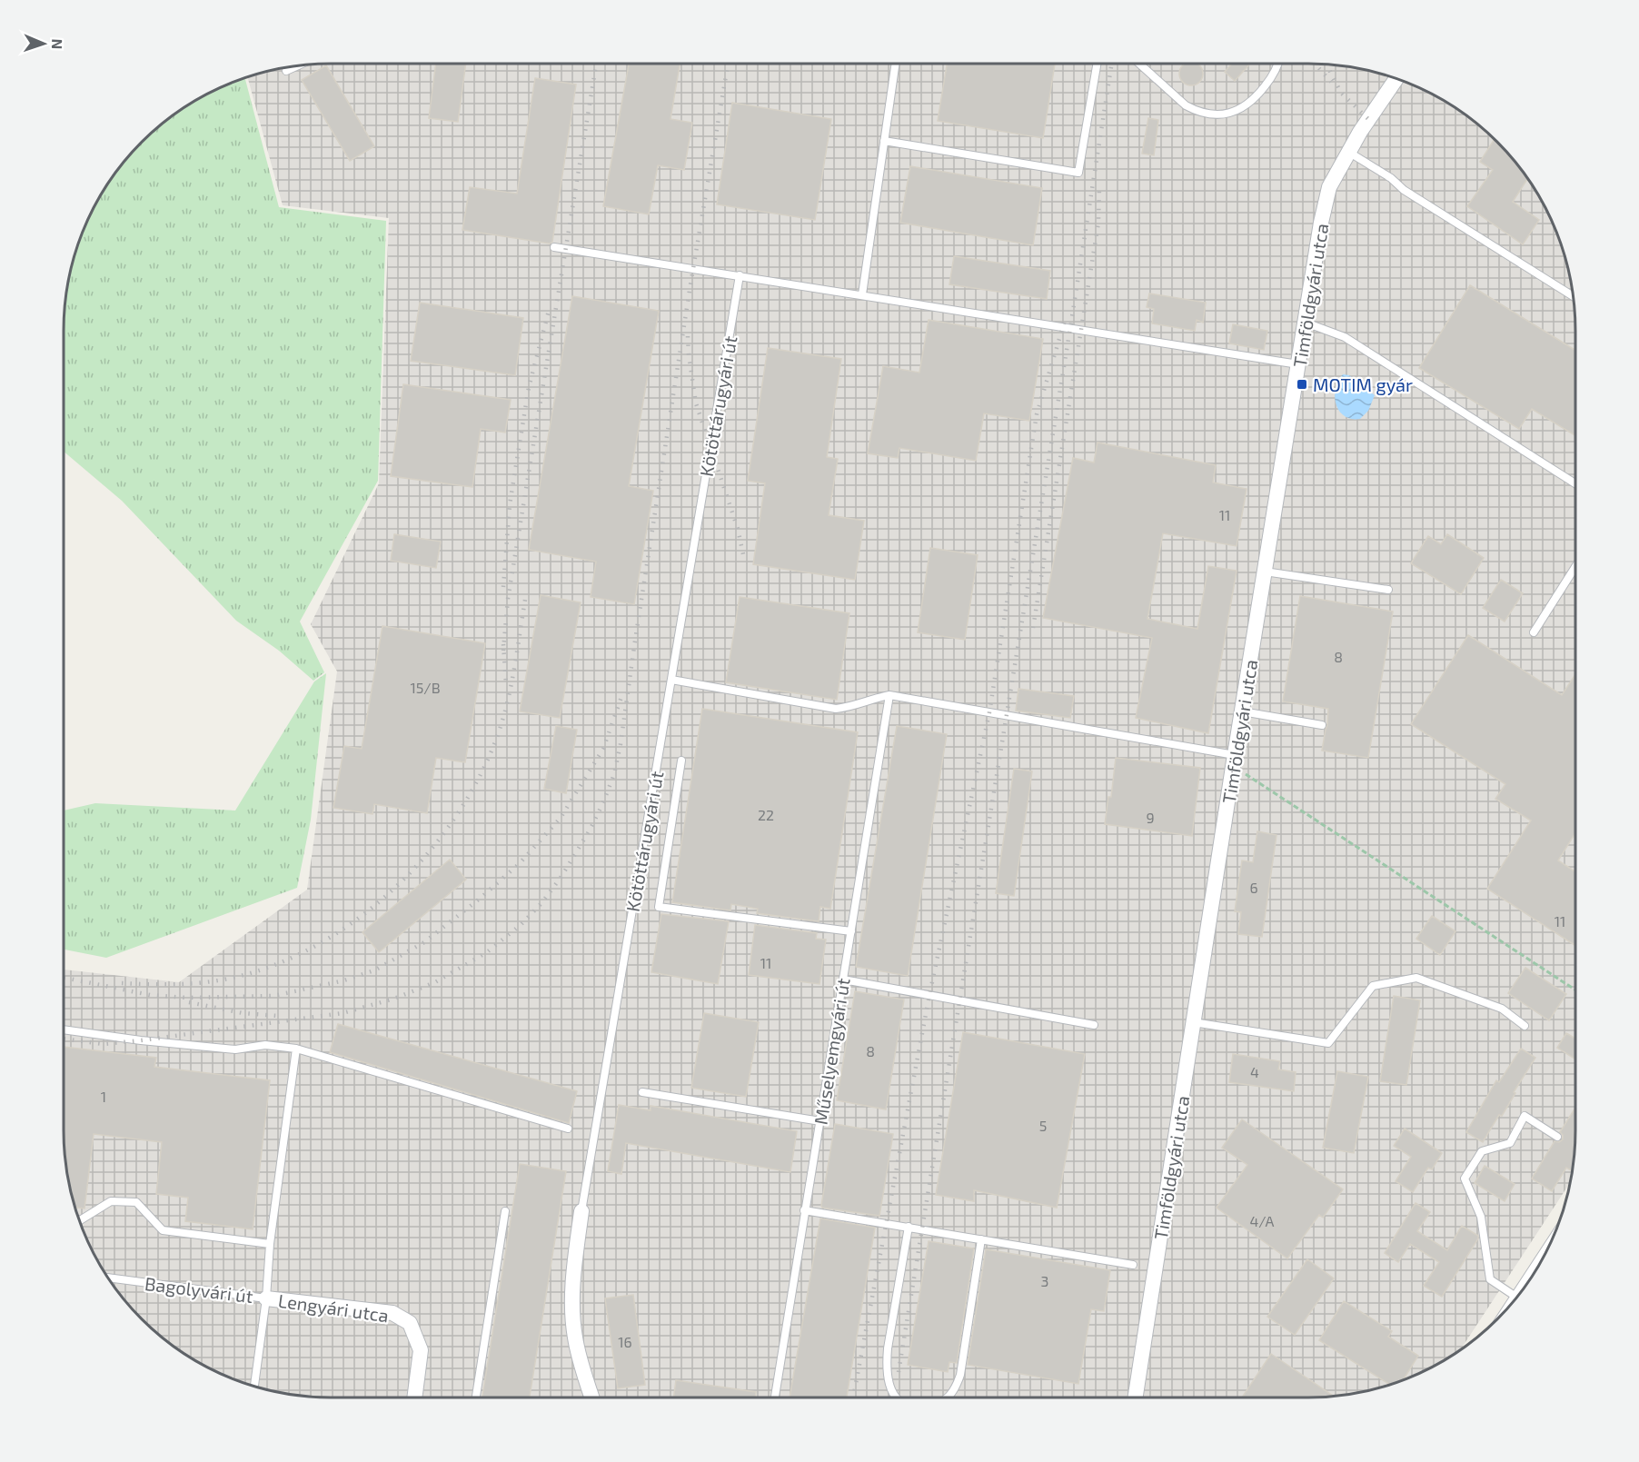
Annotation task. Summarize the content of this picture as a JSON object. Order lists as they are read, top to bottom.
{
  "streets": {
    "street": ["Timföldgyári utca", "Kötöttárugyári út", "Lengyári utca"],
    "lane": ["Műselyemgyári út", "Bagolyvári út"]
  },
  "crossings": [
    ["Bagolyvári út", "Lengyári utca"]
  ],
  "places": {
    "transit": ["MOTIM gyár"]
  },
  "house_numbers": [
    "11",
    "8",
    "15/B",
    "22",
    "9",
    "6",
    "11",
    "11",
    "8",
    "4",
    "1",
    "5",
    "4/A",
    "3",
    "16"
  ],
  "north": "right"
}
